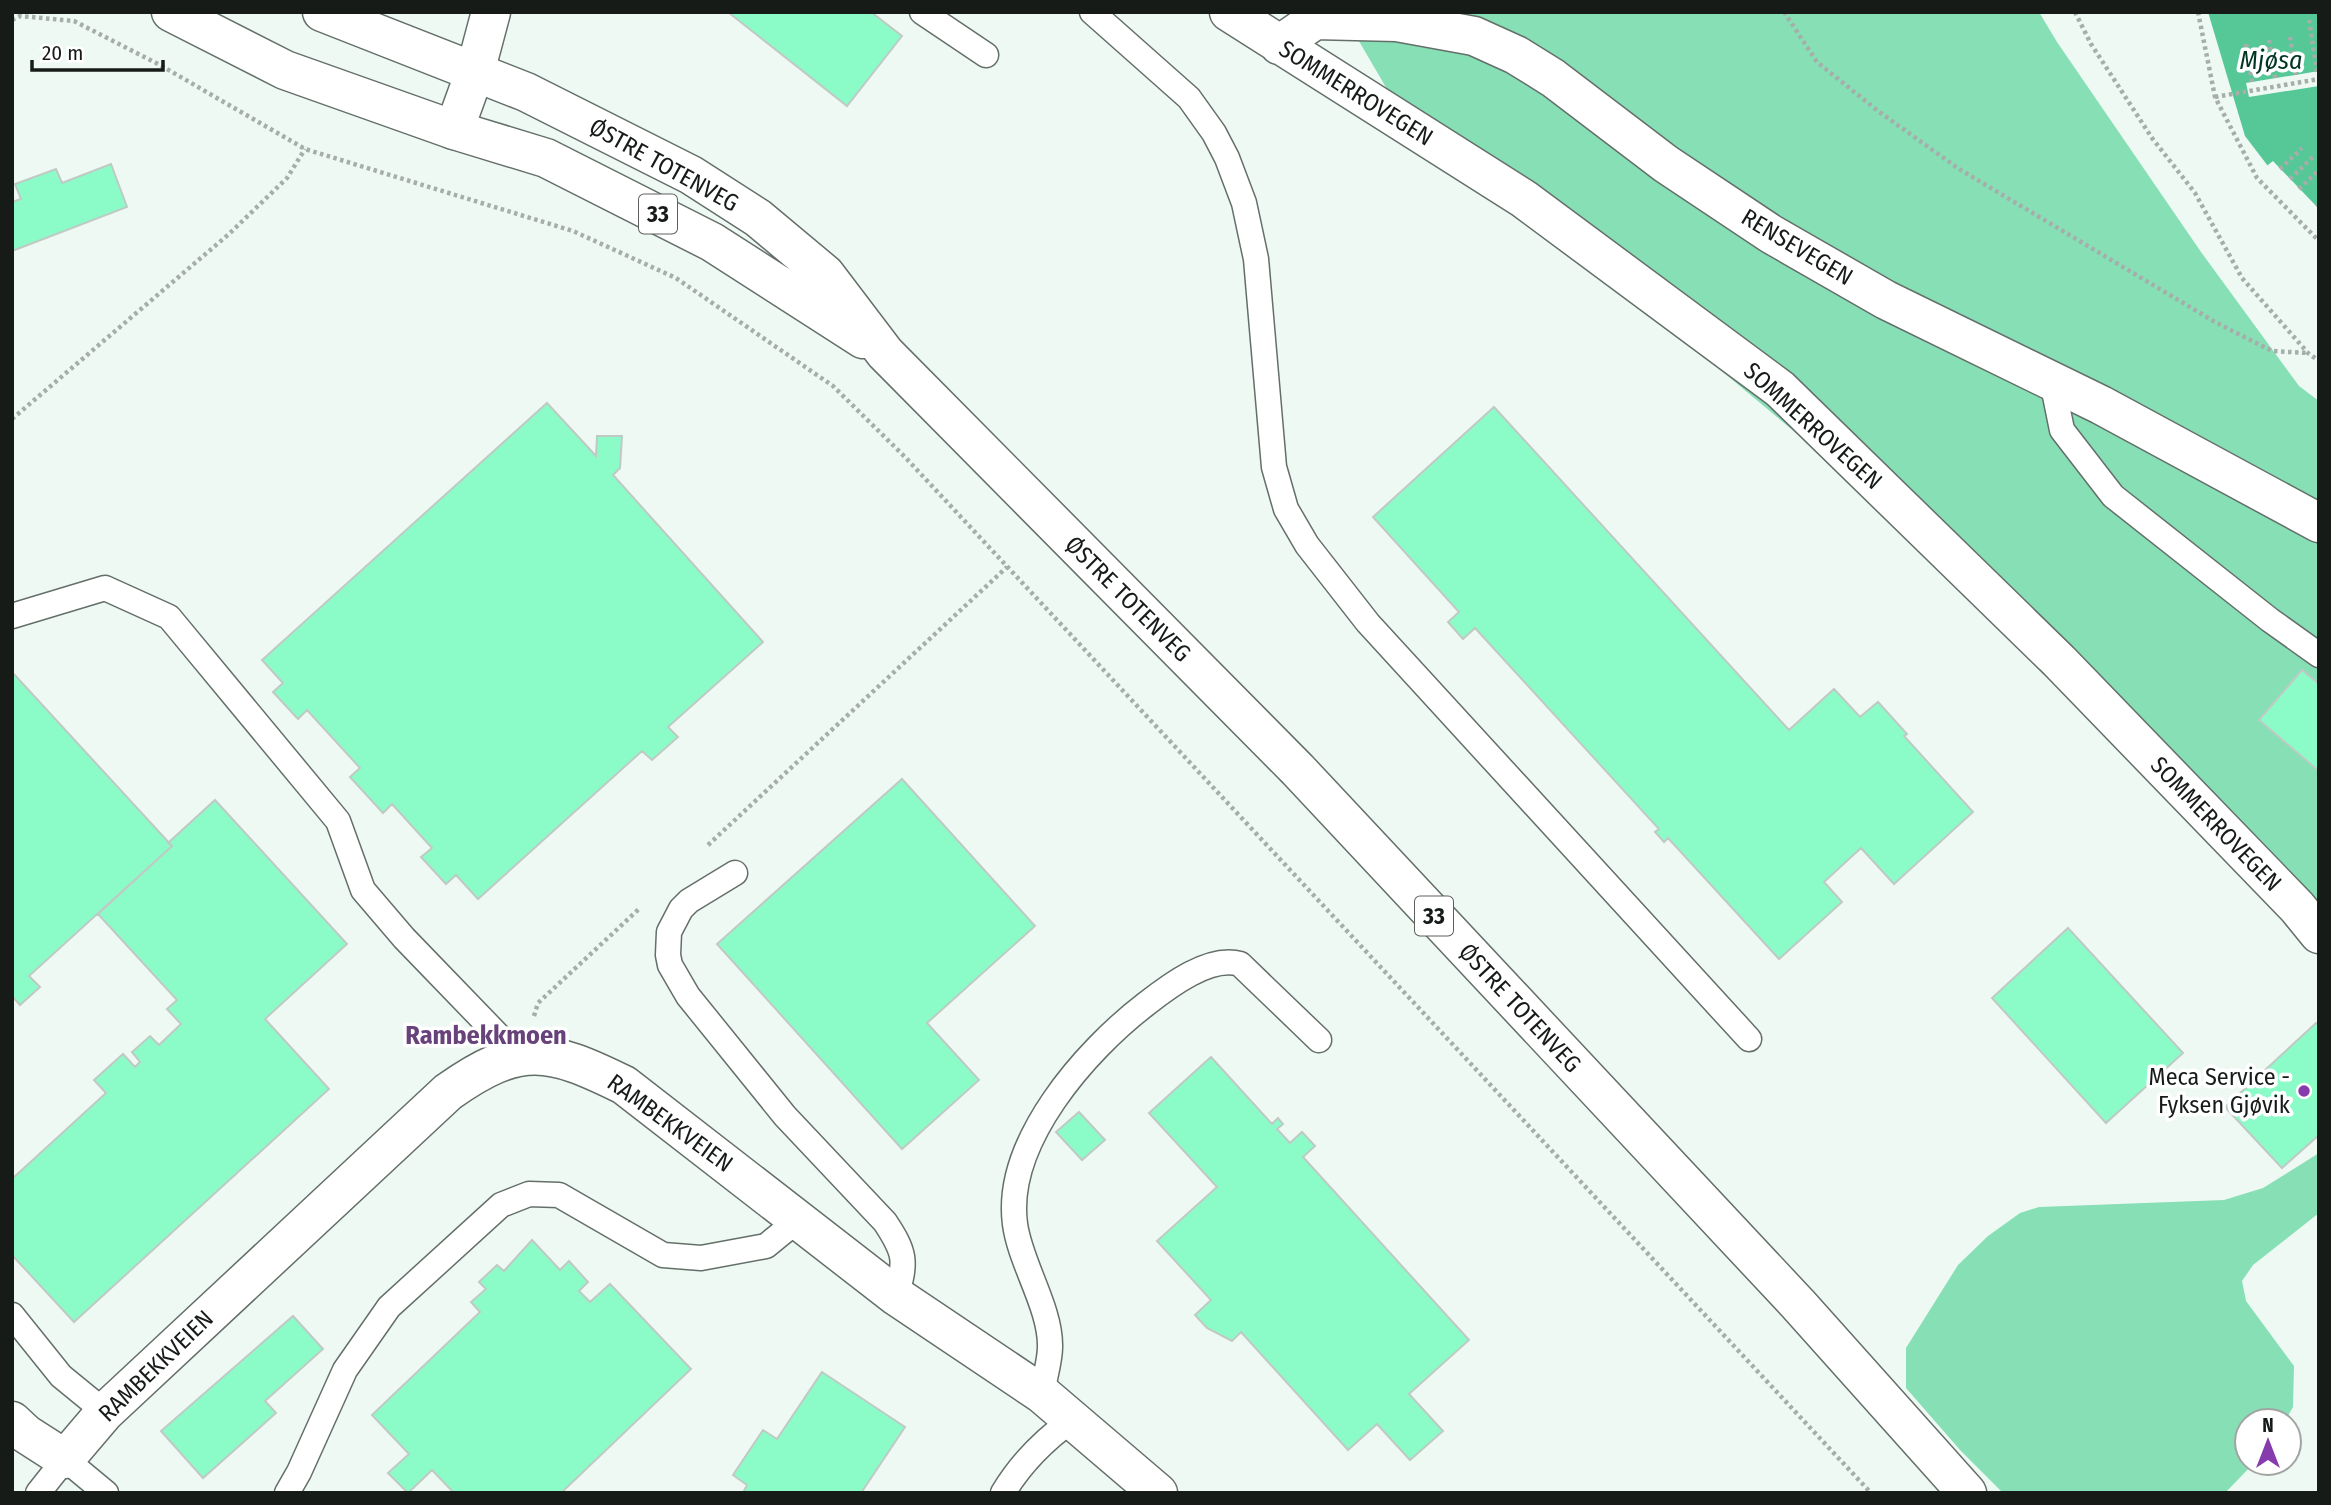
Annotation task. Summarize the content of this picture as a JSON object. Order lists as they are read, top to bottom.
{
  "streets": {
    "street": [
      "SOMMERROVEGEN",
      "ØSTRE TOTENVEG",
      "33",
      "RENSEVEGEN",
      "RAMBEKKVEIEN"
    ]
  },
  "crossings": [
    ["SOMMERROVEGEN", "RENSEVEGEN"],
    ["ØSTRE TOTENVEG", "33"]
  ],
  "districts": ["Rambekkmoen"],
  "water": ["Mjøsa"],
  "places": ["Meca Service - Fyksen Gjøvik"],
  "scale_bar": "20 m",
  "north": "top"
}
